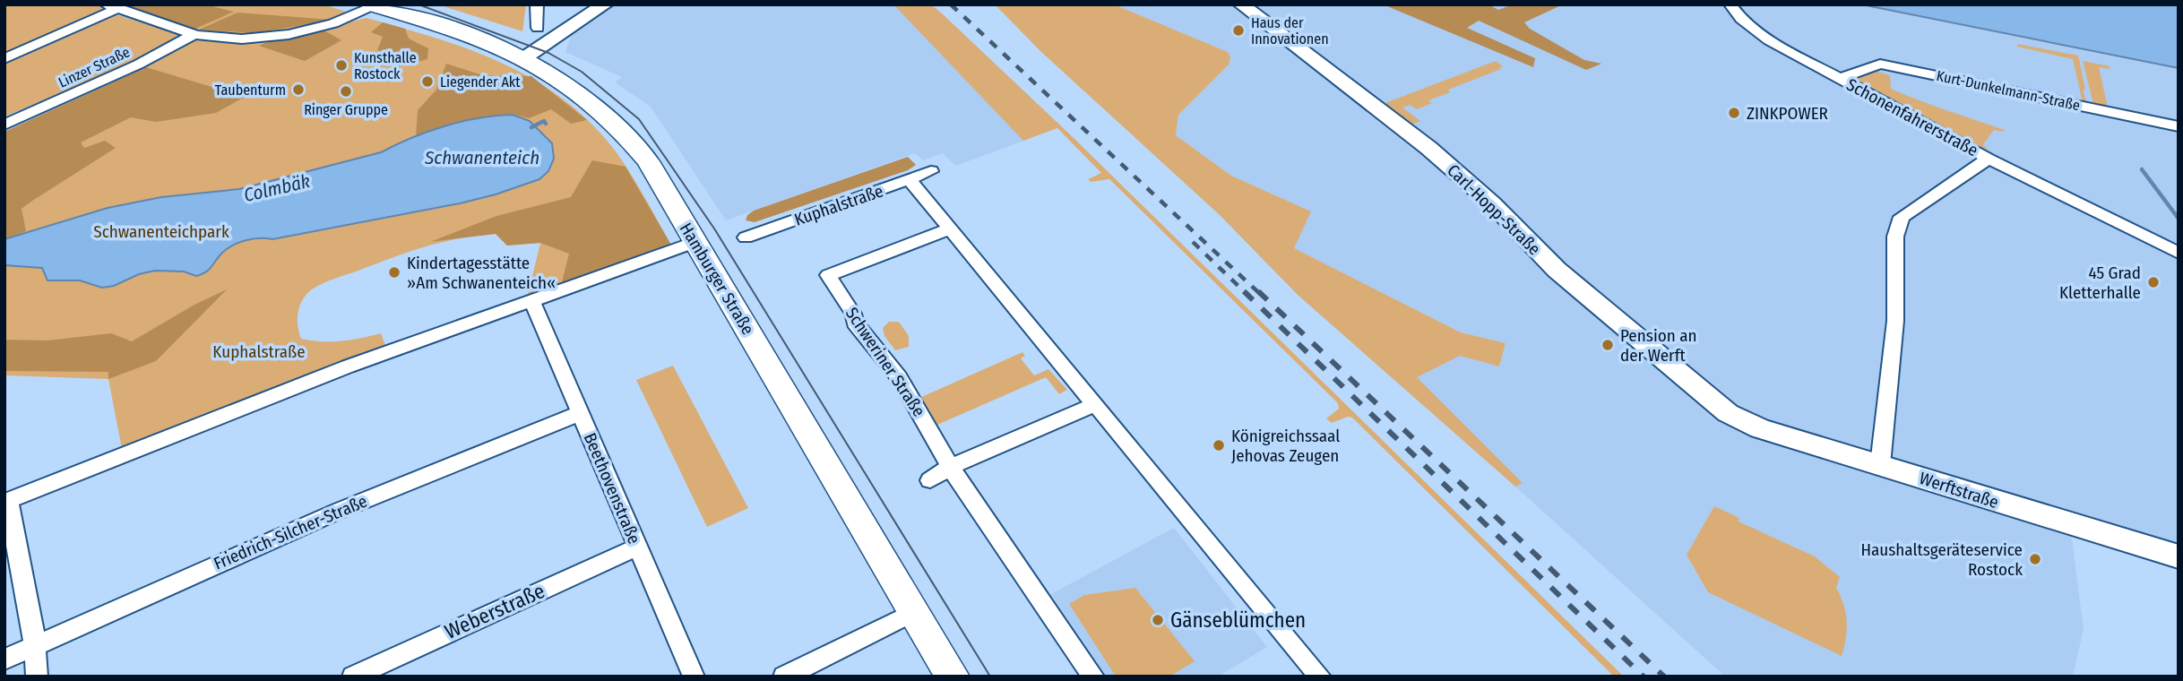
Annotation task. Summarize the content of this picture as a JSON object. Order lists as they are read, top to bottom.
{
  "streets": {
    "main road": ["Hamburger Straße"],
    "street": [
      "Linzer Straße",
      "Kurt-Dunkelmann-Straße",
      "Schonenfahrerstraße",
      "Kuphalstraße",
      "Carl-Hopp-Straße",
      "Schweriner Straße",
      "Beethovenstraße",
      "Werftstraße",
      "Friedrich-Silcher-Straße",
      "Weberstraße"
    ]
  },
  "crossings": [
    ["Kurt-Dunkelmann-Straße", "Schonenfahrerstraße"],
    ["Schonenfahrerstraße", "Werftstraße"],
    ["Carl-Hopp-Straße", "Werftstraße"],
    ["Beethovenstraße", "Friedrich-Silcher-Straße"],
    ["Beethovenstraße", "Weberstraße"]
  ],
  "water": ["Schwanenteich", "Colmbäk"],
  "parks": ["Schwanenteichpark", "Kuphalstraße"],
  "places": [
    "Haus der Innovationen",
    "Kunsthalle Rostock",
    "Liegender Akt",
    "Taubenturm",
    "Ringer Gruppe",
    "ZINKPOWER",
    "Kindertagesstätte »Am Schwanenteich«",
    "45 Grad Kletterhalle",
    "Pension an der Werft",
    "Königreichssaal Jehovas Zeugen",
    "Haushaltsgeräteservice Rostock",
    "Gänseblümchen"
  ]
}
